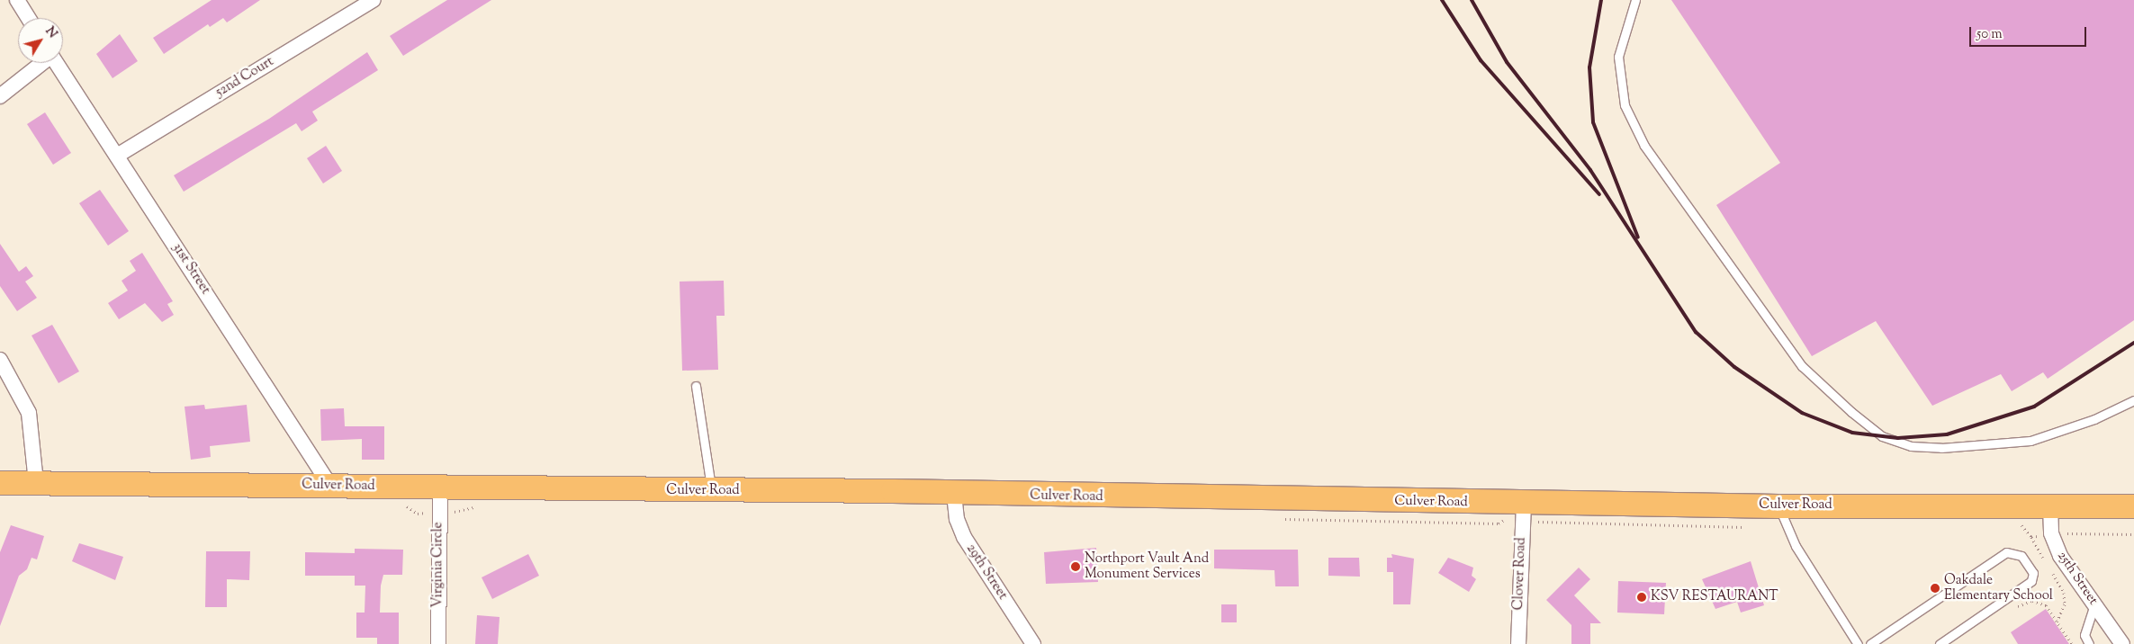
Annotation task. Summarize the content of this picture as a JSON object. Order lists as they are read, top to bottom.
{
  "streets": {
    "main road": ["Culver Road"],
    "street": [
      "52nd Court",
      "31st Street",
      "Virginia Circle",
      "29th Street",
      "Clover Road",
      "25th Street"
    ]
  },
  "crossings": [
    ["52nd Court", "31st Street"],
    ["31st Street", "Culver Road"],
    ["Culver Road", "Virginia Circle"],
    ["Culver Road", "29th Street"],
    ["Culver Road", "Clover Road"],
    ["Culver Road", "25th Street"]
  ],
  "places": ["Northport Vault And Monument Services", "Oakdale Elementary School", "KSV RESTAURANT"],
  "scale_bar": "50 m",
  "north": "top right"
}
